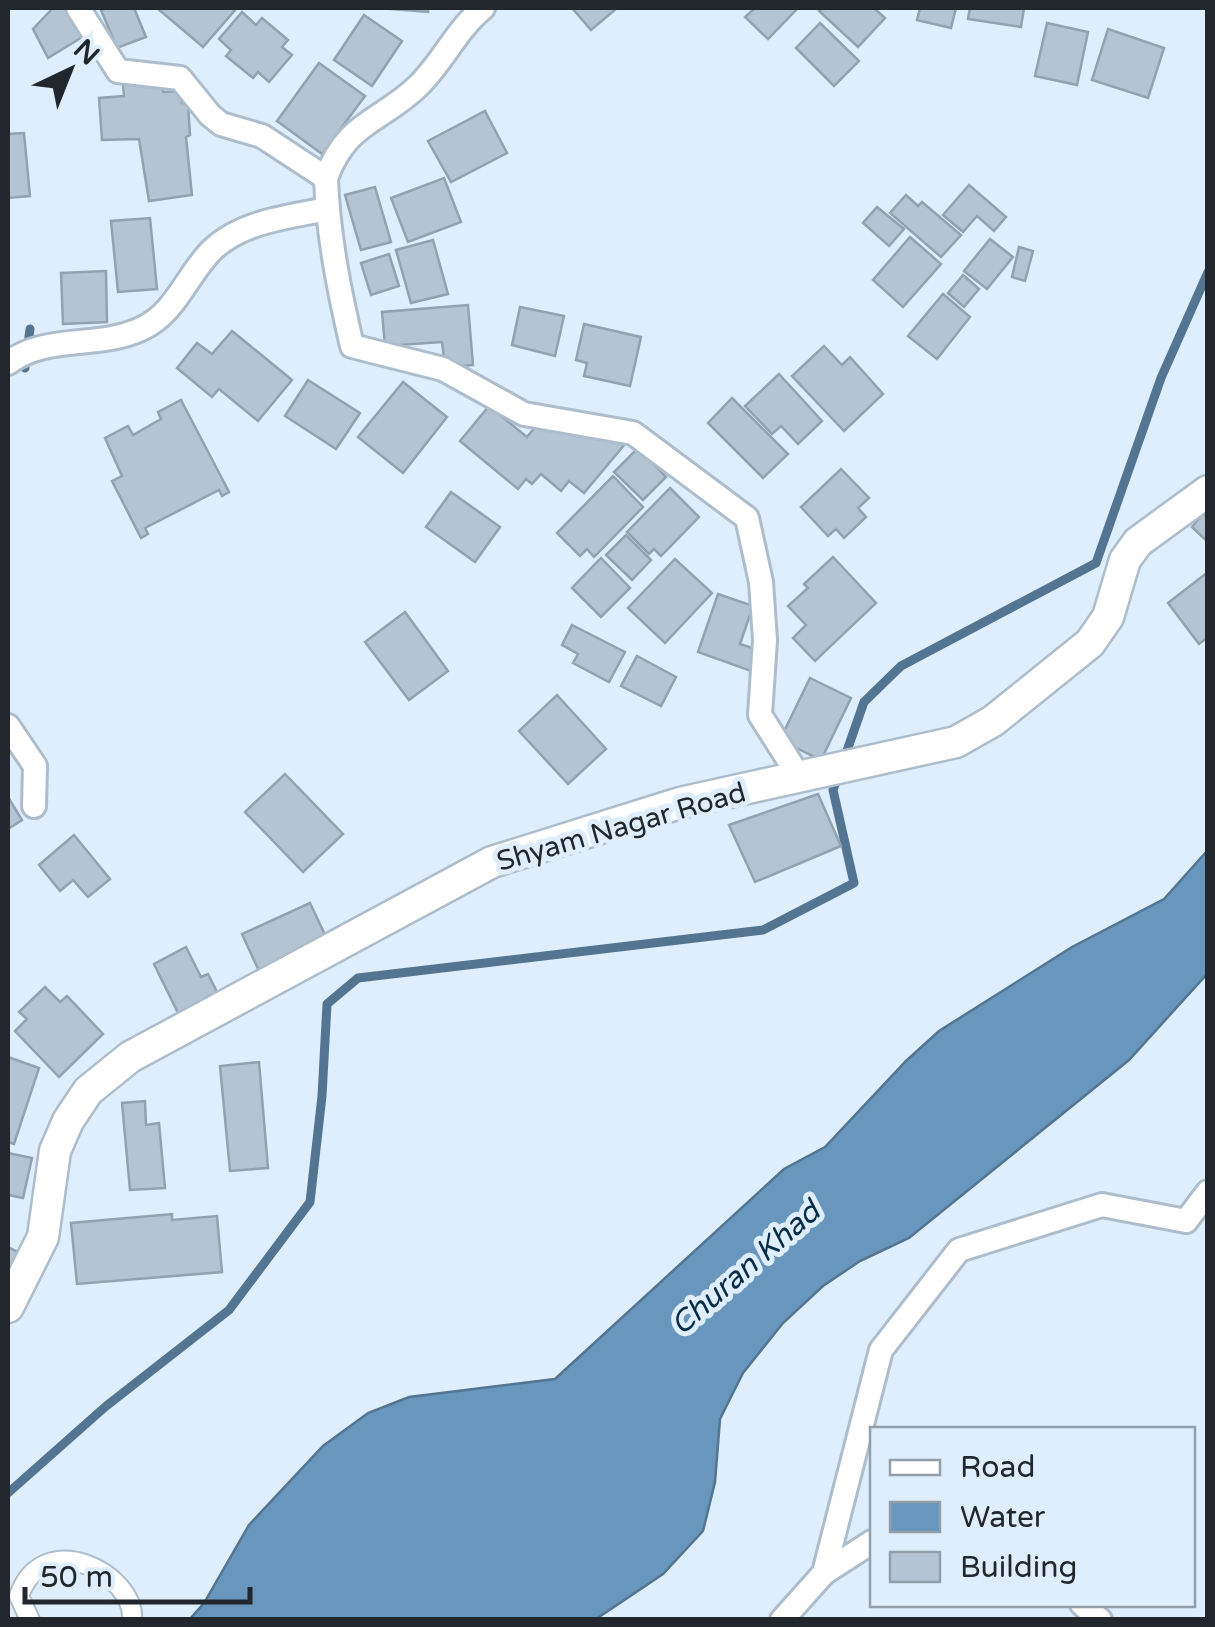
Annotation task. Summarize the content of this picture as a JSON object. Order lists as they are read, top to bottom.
{
  "streets": {
    "street": ["Shyam Nagar Road"]
  },
  "water": ["Churan Khad"],
  "legend": ["Road", "Water", "Building"],
  "scale_bar": "50 m",
  "north": "top right"
}
